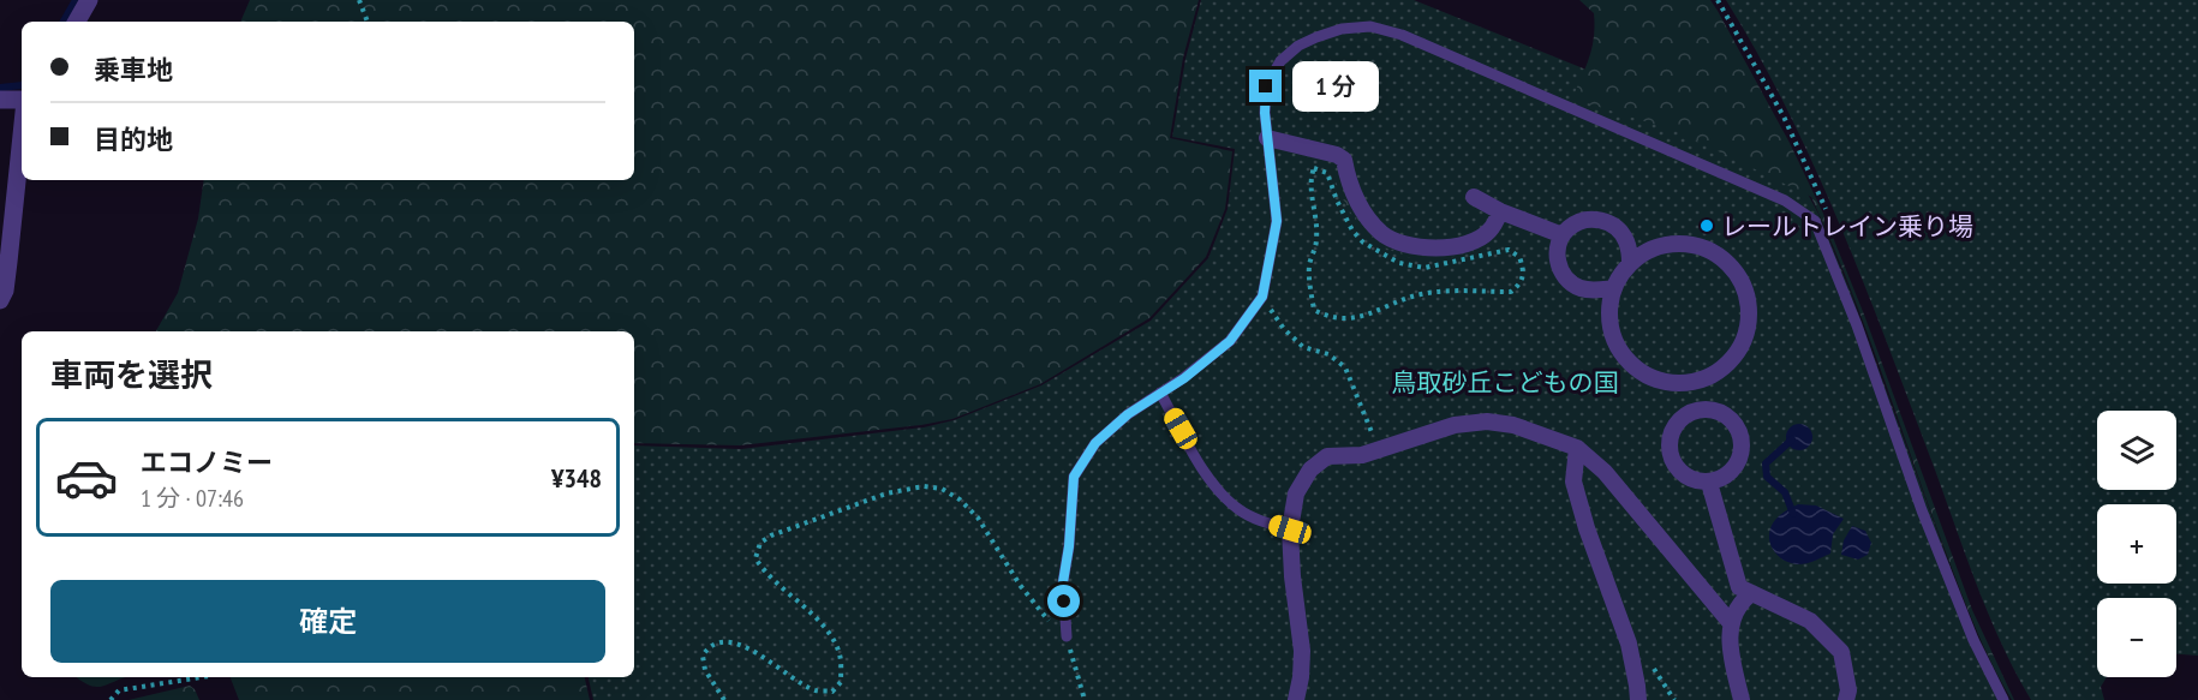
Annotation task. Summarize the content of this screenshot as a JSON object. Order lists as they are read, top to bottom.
{
  "parks": ["鳥取砂丘こどもの国"],
  "places": ["レールトレイン乗り場"],
  "page": {
    "banner": ["乗車地", "目的地"],
    "bubble": "1 分",
    "heading": "車両を選択",
    "map_buttons": ["+", "−"],
    "list": [
      {
        "name": "エコノミー",
        "note": "1 分 · 07:46",
        "value": "¥348"
      }
    ],
    "buttons": "確定"
  }
}
